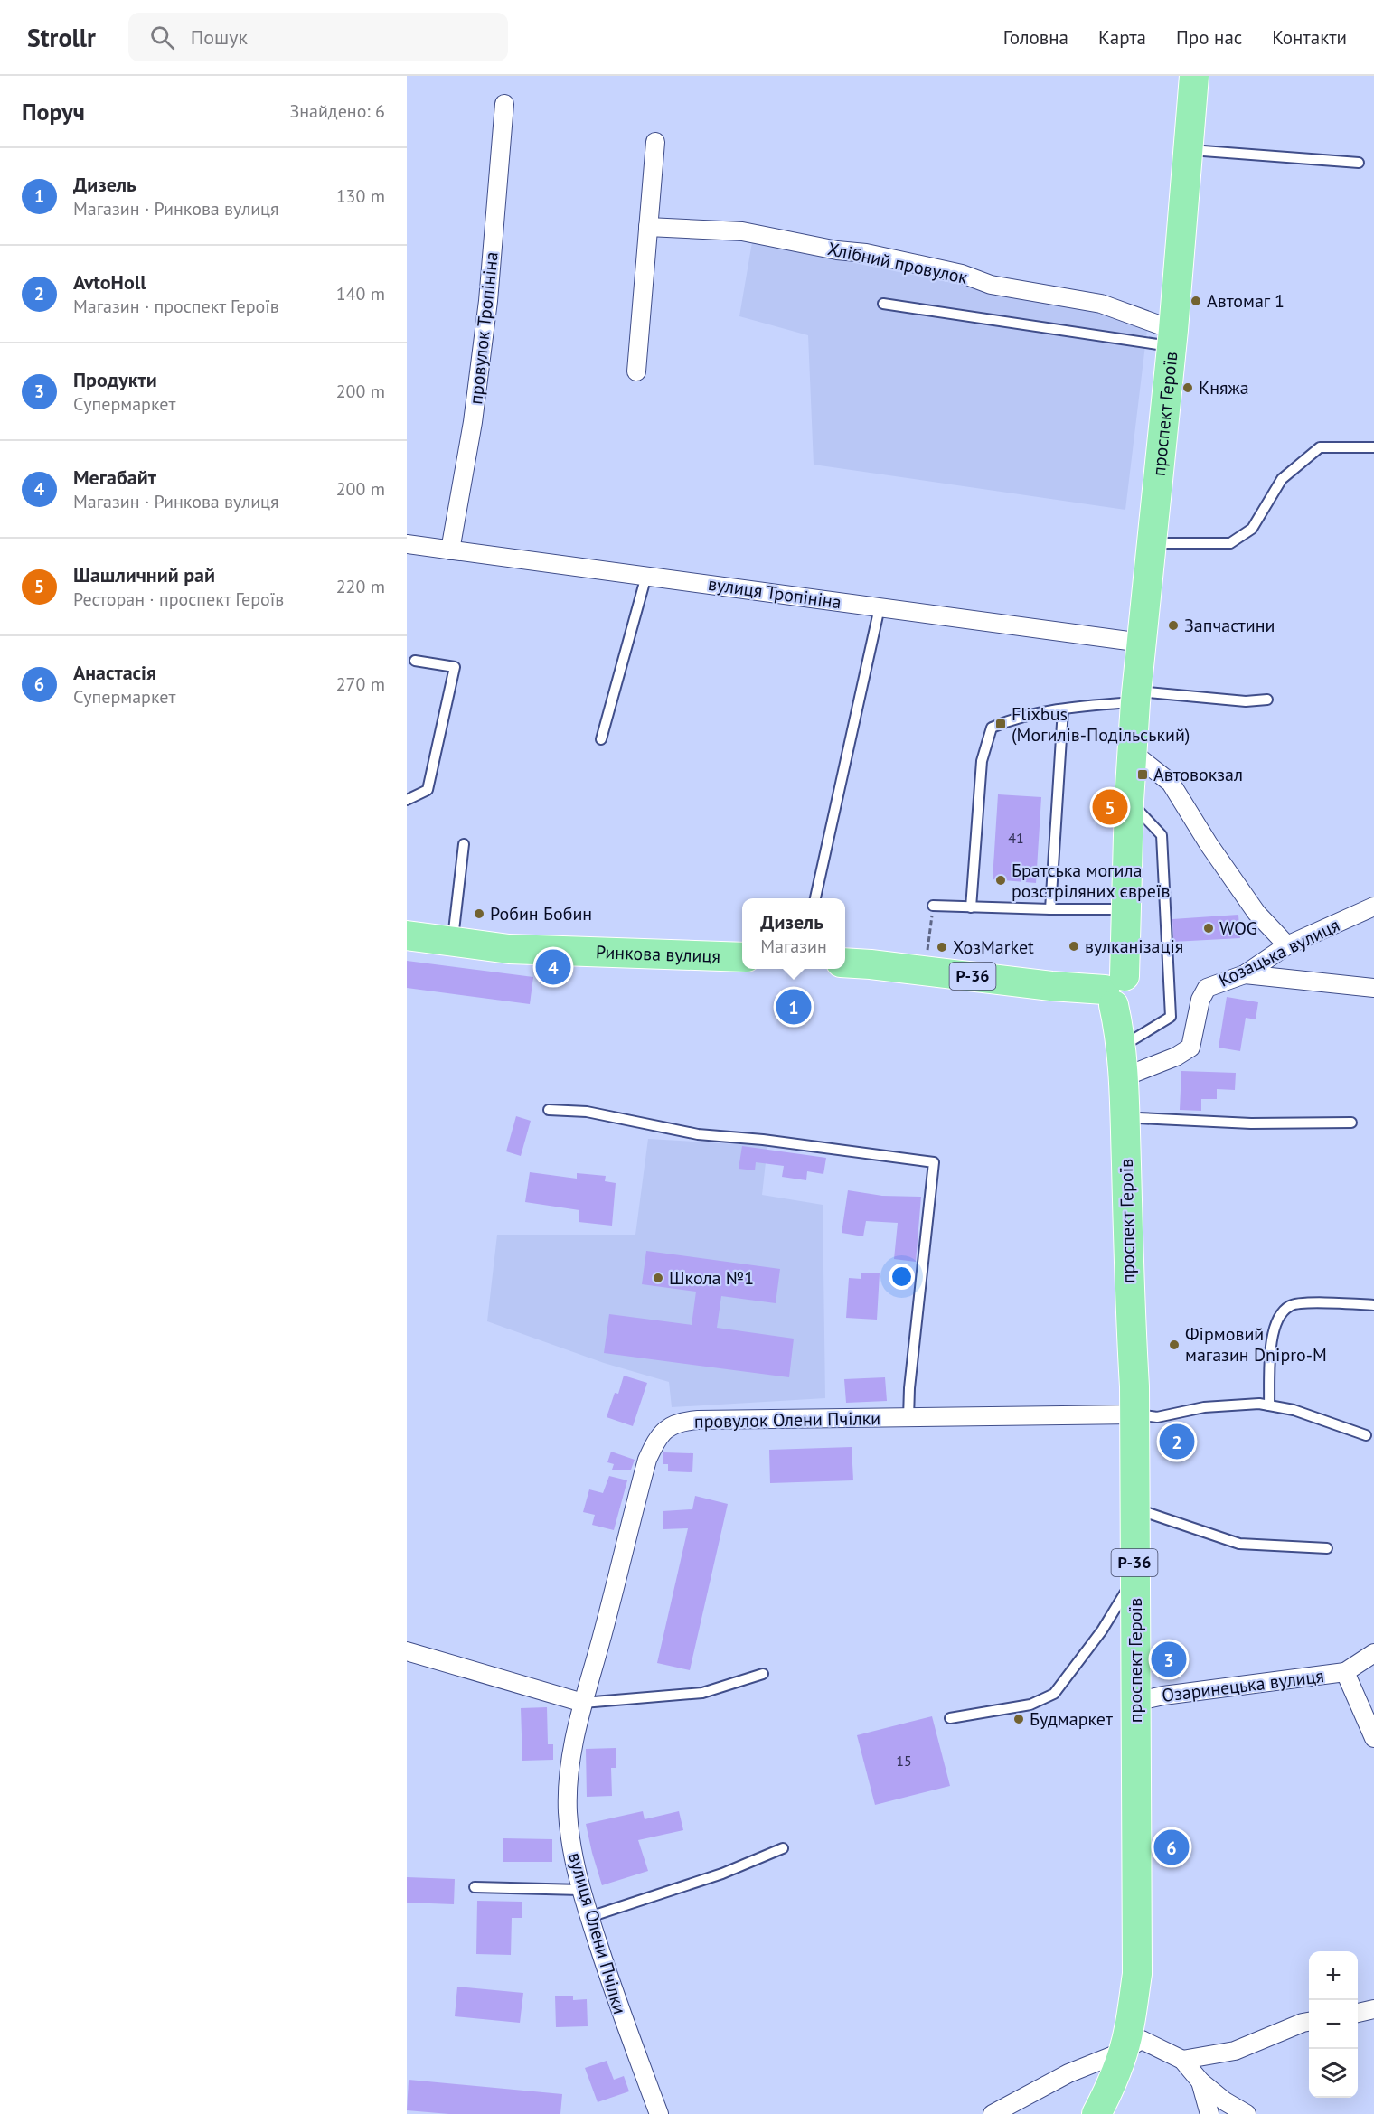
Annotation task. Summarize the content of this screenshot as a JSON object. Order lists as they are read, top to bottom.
{
  "streets": {
    "main road": ["проспект Героїв", "Ринкова вулиця", "Р-36"],
    "street": [
      "Хлібний провулок",
      "провулок Тропініна",
      "вулиця Тропініна",
      "Козацька вулиця",
      "провулок Олени Пчілки",
      "Озаринецька вулиця",
      "вулиця Олени Пчілки"
    ]
  },
  "crossings": [
    ["Хлібний провулок", "проспект Героїв"],
    ["провулок Тропініна", "вулиця Тропініна"],
    ["проспект Героїв", "вулиця Тропініна"],
    ["проспект Героїв", "Козацька вулиця"],
    ["проспект Героїв", "Р-36"],
    ["проспект Героїв", "провулок Олени Пчілки"],
    ["проспект Героїв", "Озаринецька вулиця"],
    ["провулок Олени Пчілки", "вулиця Олени Пчілки"]
  ],
  "places": {
    "other": [
      "Автомаг 1",
      "Княжа",
      "Запчастини",
      "Братська могила розстріляних євреїв",
      "Робин Бобин",
      "WOG",
      "вулканізація",
      "ХозMarket",
      "Школа №1",
      "Фірмовий магазин Dnipro-M",
      "Будмаркет"
    ],
    "transit": ["Flixbus (Могилів-Подільський)", "Автовокзал"]
  },
  "house_numbers": ["41", "15"],
  "page": {
    "header": "Strollr",
    "search": "Пошук",
    "nav": [
      "Головна",
      "Карта",
      "Про нас",
      "Контакти"
    ],
    "heading": ["Поруч", "Знайдено: 6"],
    "list": [
      {
        "mark": "1",
        "name": "Дизель",
        "note": "Магазин · Ринкова вулиця",
        "value": "130 m"
      },
      {
        "mark": "2",
        "name": "AvtoHoll",
        "note": "Магазин · проспект Героїв",
        "value": "140 m"
      },
      {
        "mark": "3",
        "name": "Продукти",
        "note": "Супермаркет",
        "value": "200 m"
      },
      {
        "mark": "4",
        "name": "Мегабайт",
        "note": "Магазин · Ринкова вулиця",
        "value": "200 m"
      },
      {
        "mark": "5",
        "name": "Шашличний рай",
        "note": "Ресторан · проспект Героїв",
        "value": "220 m"
      },
      {
        "mark": "6",
        "name": "Анастасія",
        "note": "Супермаркет",
        "value": "270 m"
      }
    ],
    "pins": [
      "5",
      "4",
      "1",
      "2",
      "3",
      "6"
    ],
    "popup": ["Дизель", "Магазин"],
    "map_buttons": ["+", "−"]
  }
}
